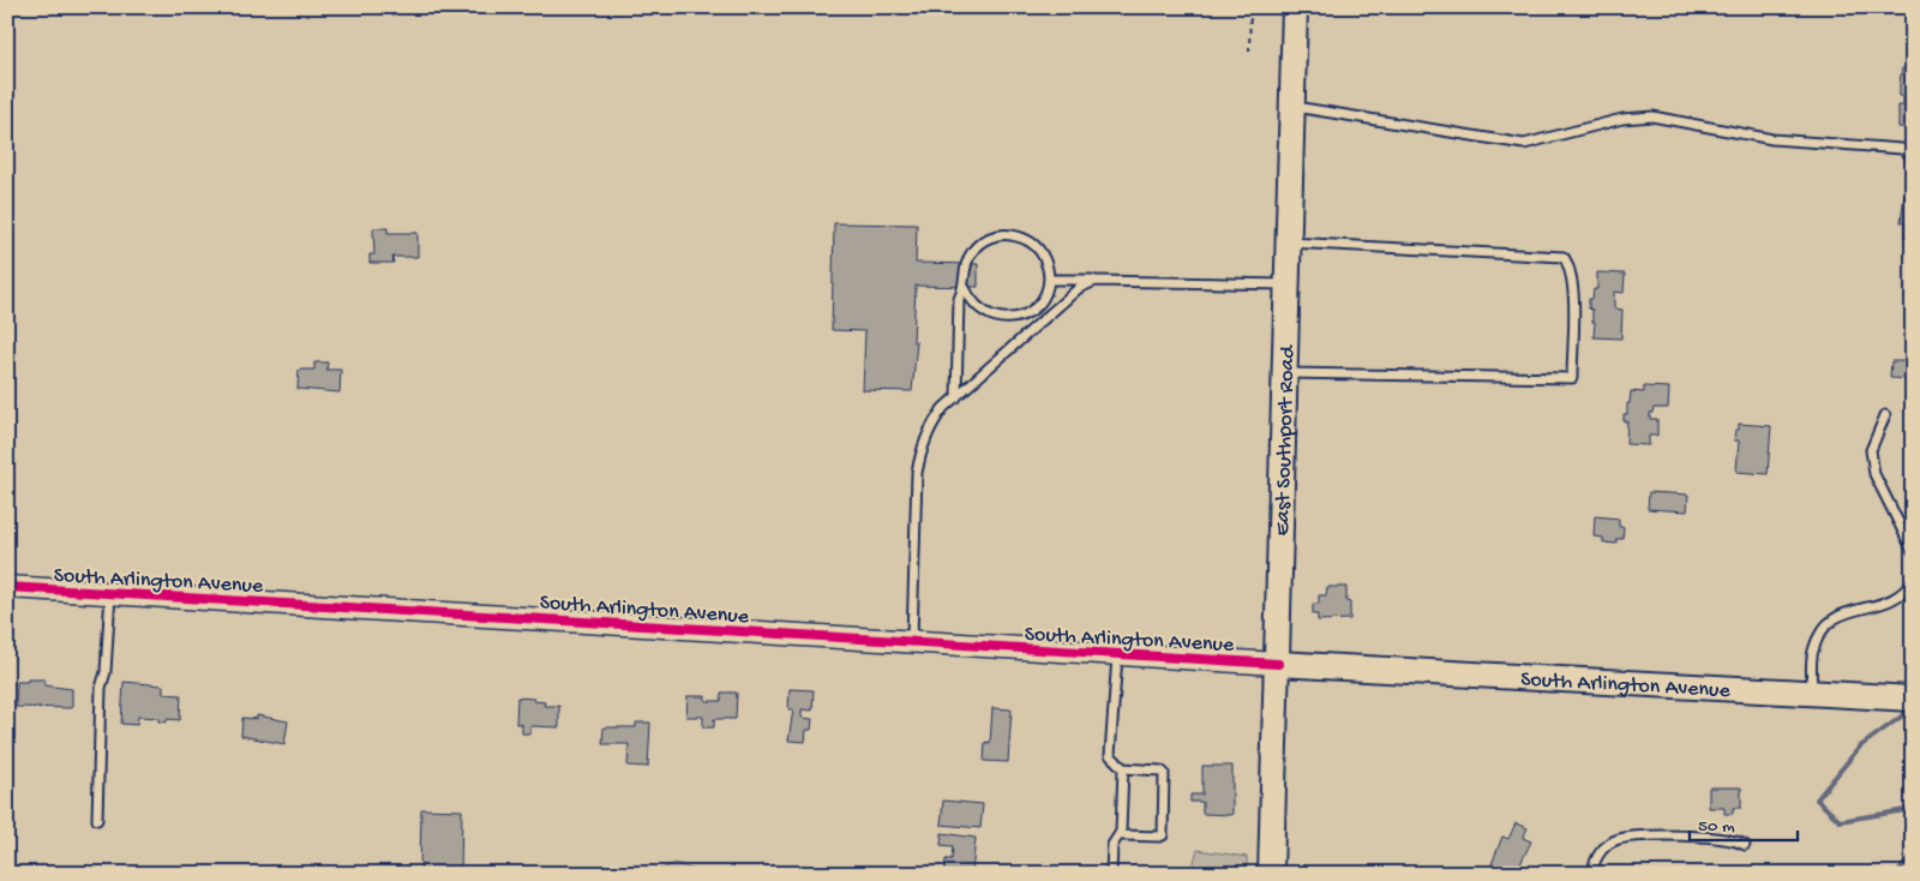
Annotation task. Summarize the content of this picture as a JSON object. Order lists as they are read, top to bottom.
{
  "streets": {
    "main road": ["East Southport Road", "South Arlington Avenue"]
  },
  "crossings": [
    ["East Southport Road", "South Arlington Avenue"]
  ],
  "scale_bar": "50 m"
}
